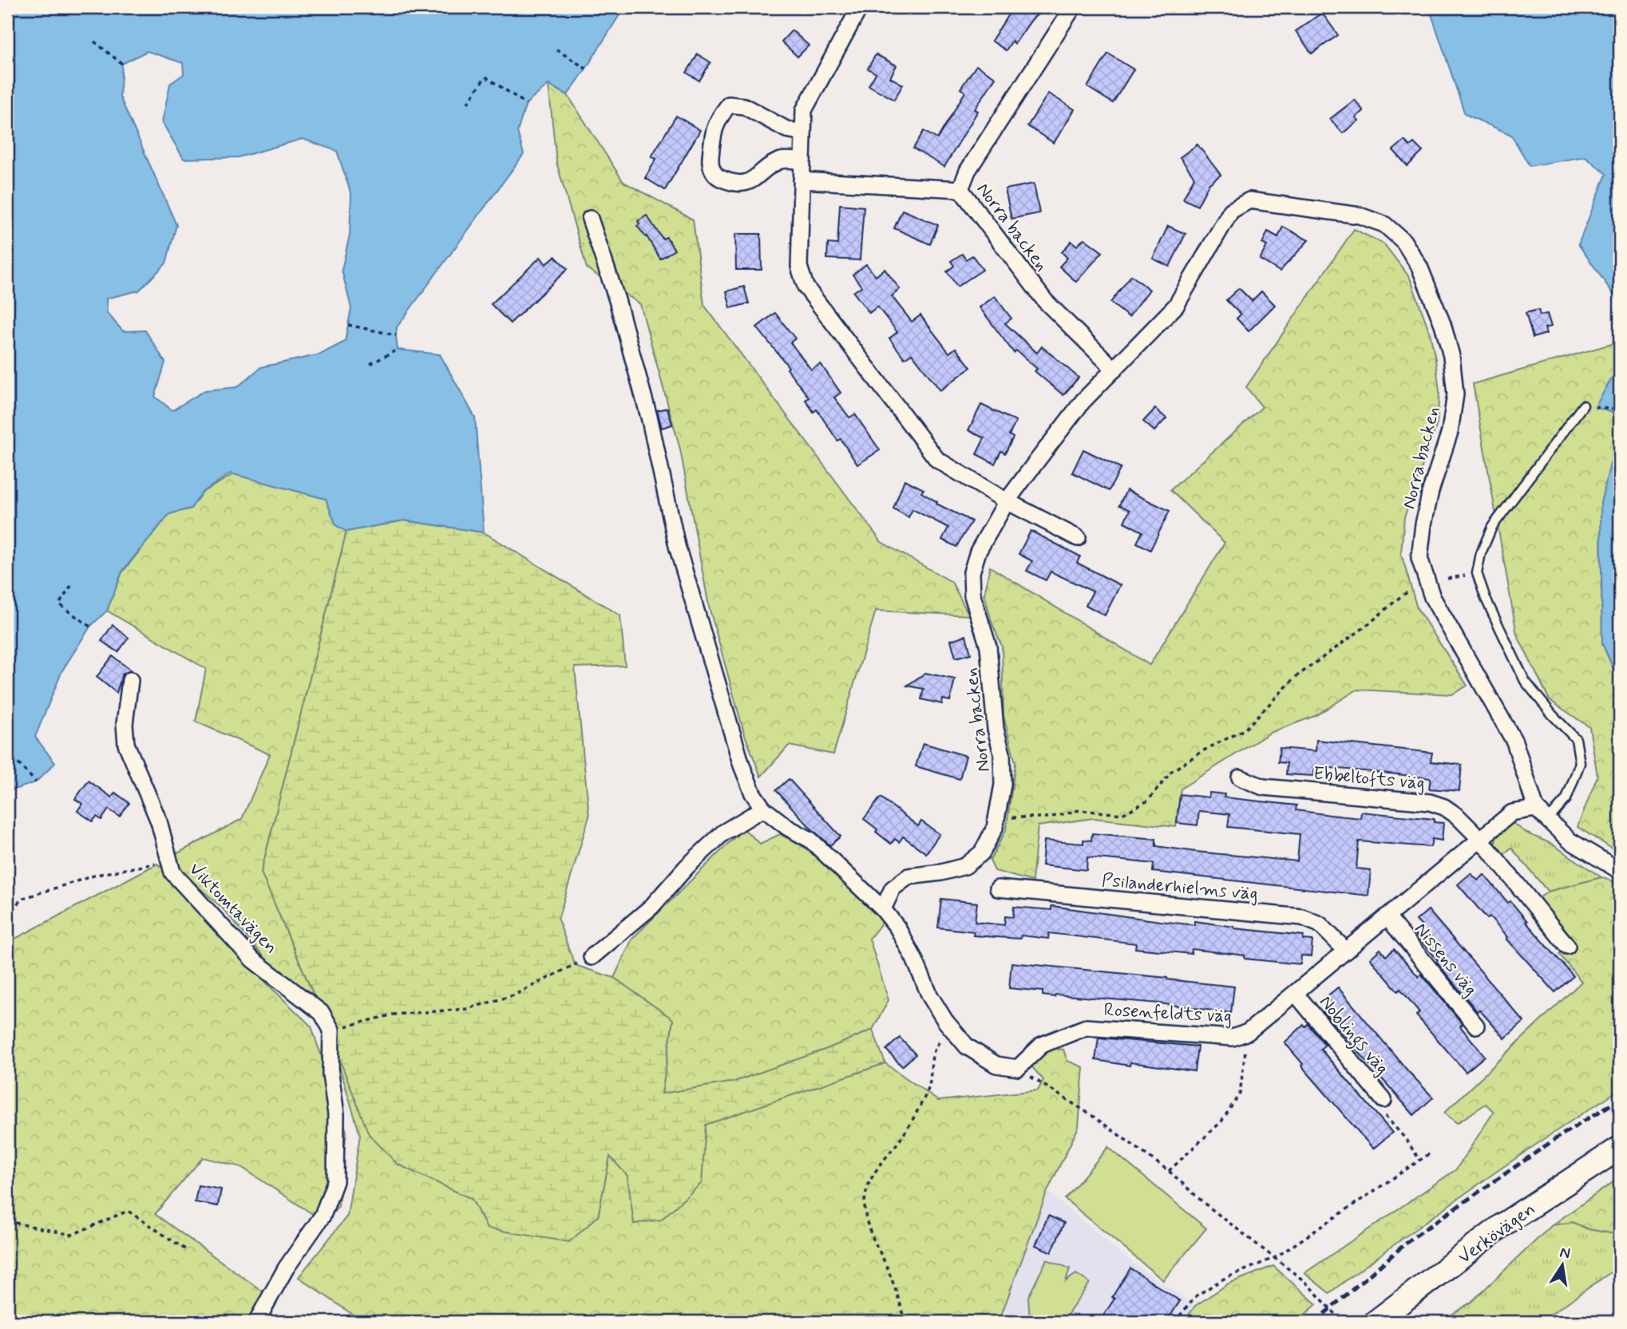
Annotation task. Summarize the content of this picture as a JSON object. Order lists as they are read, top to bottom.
{
  "streets": {
    "main road": ["Verkövägen"],
    "street": [
      "Norra backen",
      "Ebbeltofts väg",
      "Psilanderhielms väg",
      "Viktomtavägen",
      "Nissens väg",
      "Rosenfeldts väg",
      "Noblings väg"
    ]
  },
  "crossings": [
    ["Norra backen", "Rosenfeldts väg"],
    ["Ebbeltofts väg", "Rosenfeldts väg"],
    ["Psilanderhielms väg", "Rosenfeldts väg"],
    ["Nissens väg", "Rosenfeldts väg"],
    ["Rosenfeldts väg", "Noblings väg"]
  ],
  "north": "top"
}
